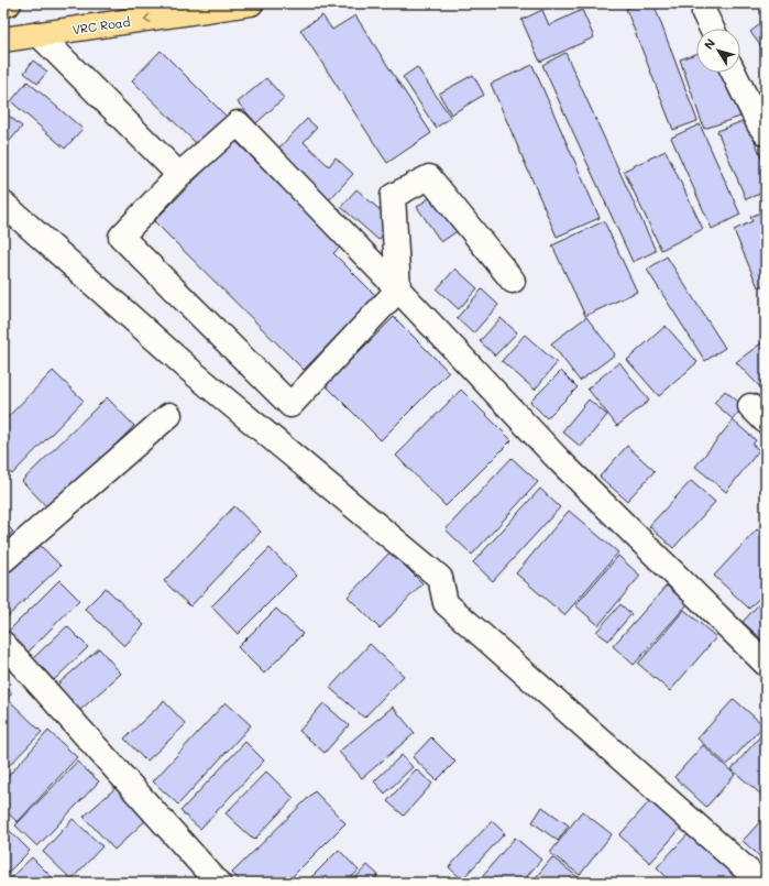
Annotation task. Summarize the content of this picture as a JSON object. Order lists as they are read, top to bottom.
{
  "streets": {
    "main road": ["VRC Road"]
  },
  "one_way": ["VRC Road"],
  "north": "top left"
}
